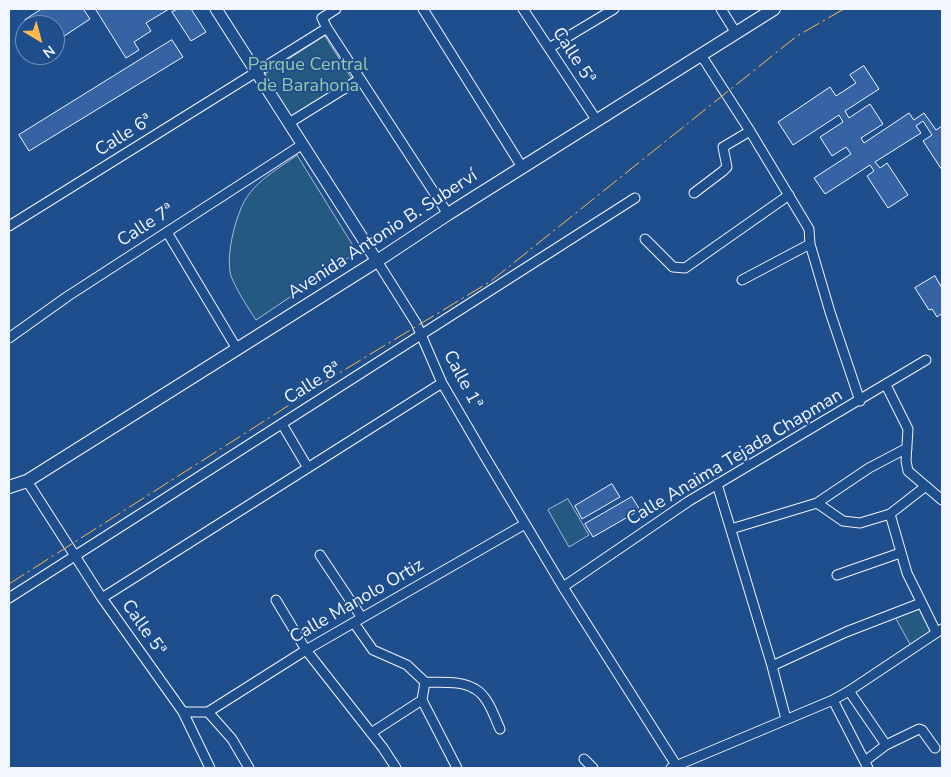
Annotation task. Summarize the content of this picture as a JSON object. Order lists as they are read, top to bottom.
{
  "streets": {
    "main road": ["Avenida Antonio B. Suberví"],
    "street": [
      "Calle 5ª",
      "Calle 6ª",
      "Calle 7ª",
      "Calle 1ª",
      "Calle 8ª",
      "Calle Anaima Tejada Chapman",
      "Calle Manolo Ortiz"
    ]
  },
  "crossings": [
    ["Calle 5ª", "Avenida Antonio B. Suberví"],
    ["Calle 5ª", "Calle 8ª"],
    ["Calle 6ª", "Calle 1ª"],
    ["Calle 7ª", "Calle 1ª"],
    ["Avenida Antonio B. Suberví", "Calle 1ª"],
    ["Calle 1ª", "Calle 8ª"],
    ["Calle 1ª", "Calle Anaima Tejada Chapman"],
    ["Calle 1ª", "Calle Manolo Ortiz"]
  ],
  "parks": ["Parque Central de Barahona"],
  "north": "bottom right"
}
